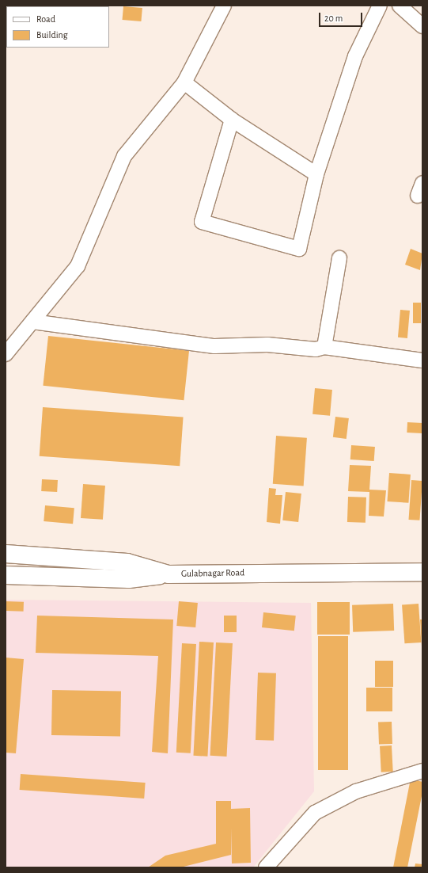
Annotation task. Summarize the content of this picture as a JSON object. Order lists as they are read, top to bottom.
{
  "streets": {
    "main road": ["Gulabnagar Road"]
  },
  "legend": ["Road", "Building"],
  "scale_bar": "20 m"
}
